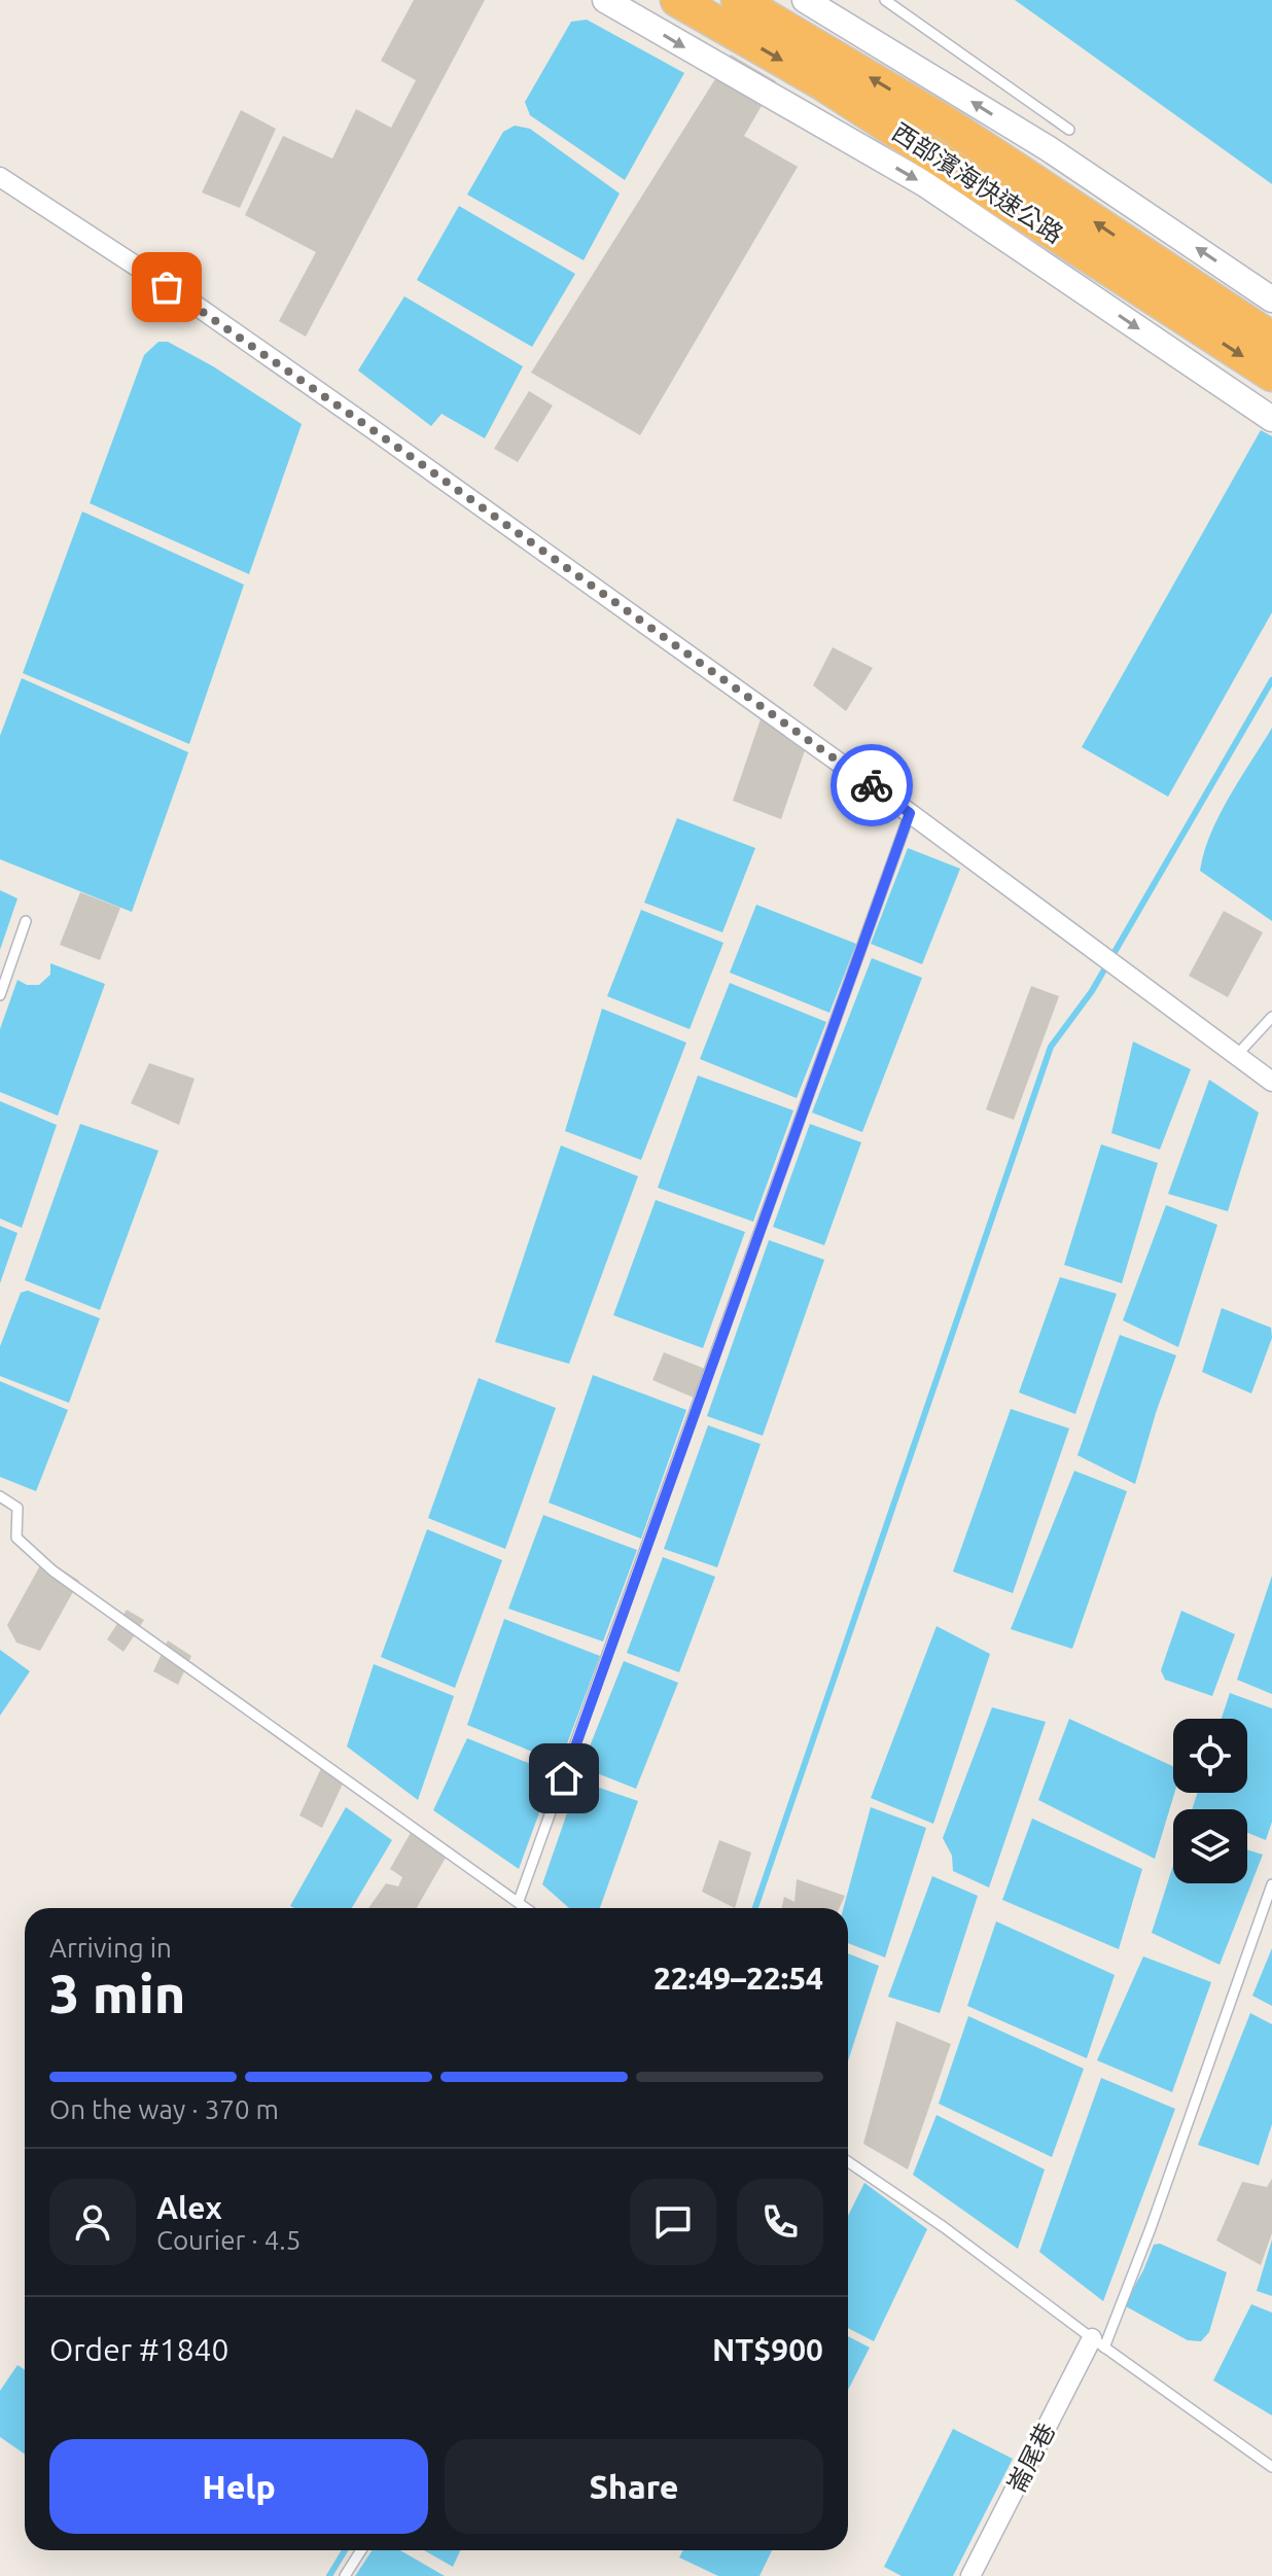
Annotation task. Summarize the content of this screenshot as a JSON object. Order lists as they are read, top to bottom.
{
  "streets": {
    "highway": ["西部濱海快速公路"],
    "street": ["崙尾巷"]
  },
  "page": {
    "heading": ["3 min", "Arriving in", "22:49–22:54"],
    "panel": [
      "Alex",
      "Courier · 4.5",
      "Order #1840",
      "NT$900"
    ],
    "bar": "On the way · 370 m",
    "buttons": ["Help", "Share"]
  }
}
